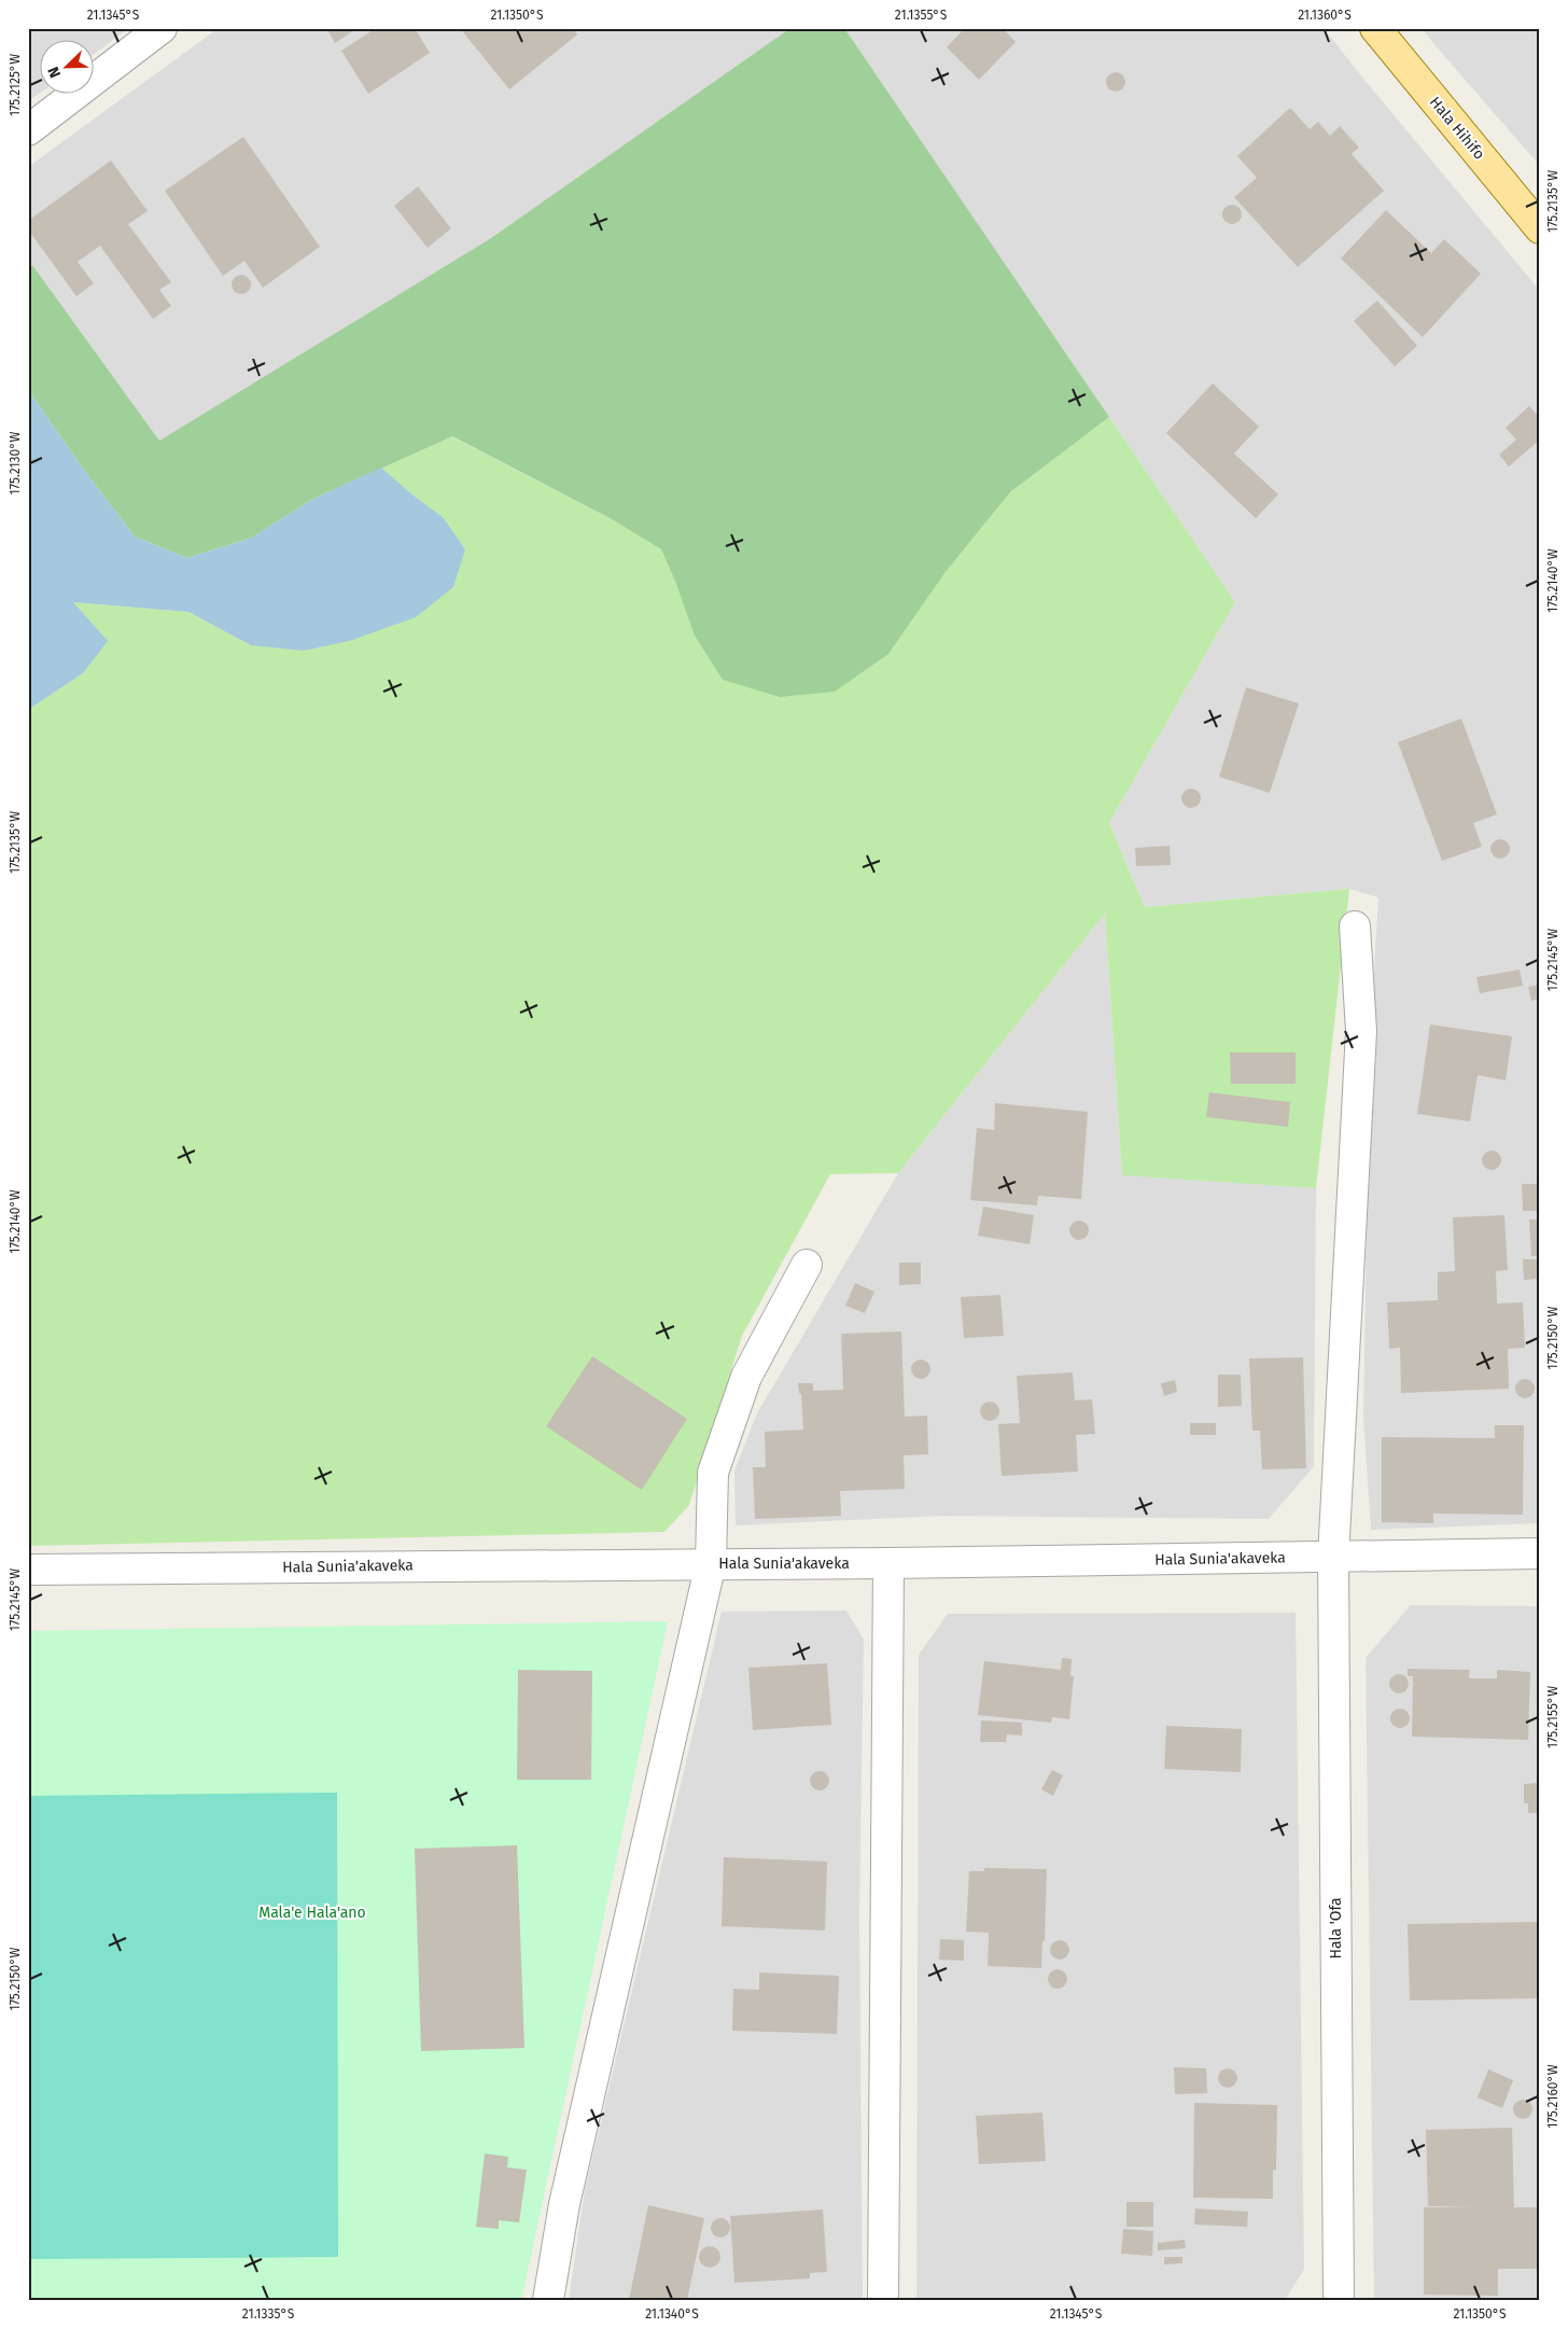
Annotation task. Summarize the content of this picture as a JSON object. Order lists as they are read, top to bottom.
{
  "streets": {
    "main road": ["Hala Hihifo"],
    "street": ["Hala Sunia'akaveka", "Hala 'Ofa"]
  },
  "crossings": [
    ["Hala Sunia'akaveka", "Hala 'Ofa"]
  ],
  "parks": ["Mala'e Hala'ano"],
  "north": "bottom left",
  "coordinates": [
    "21.1345°S",
    "21.1350°S",
    "21.1355°S",
    "21.1360°S",
    "175.2125°W",
    "175.2135°W",
    "175.2130°W",
    "175.2140°W",
    "175.2145°W",
    "175.2150°W",
    "175.2155°W",
    "175.2160°W",
    "21.1335°S",
    "21.1340°S"
  ]
}
